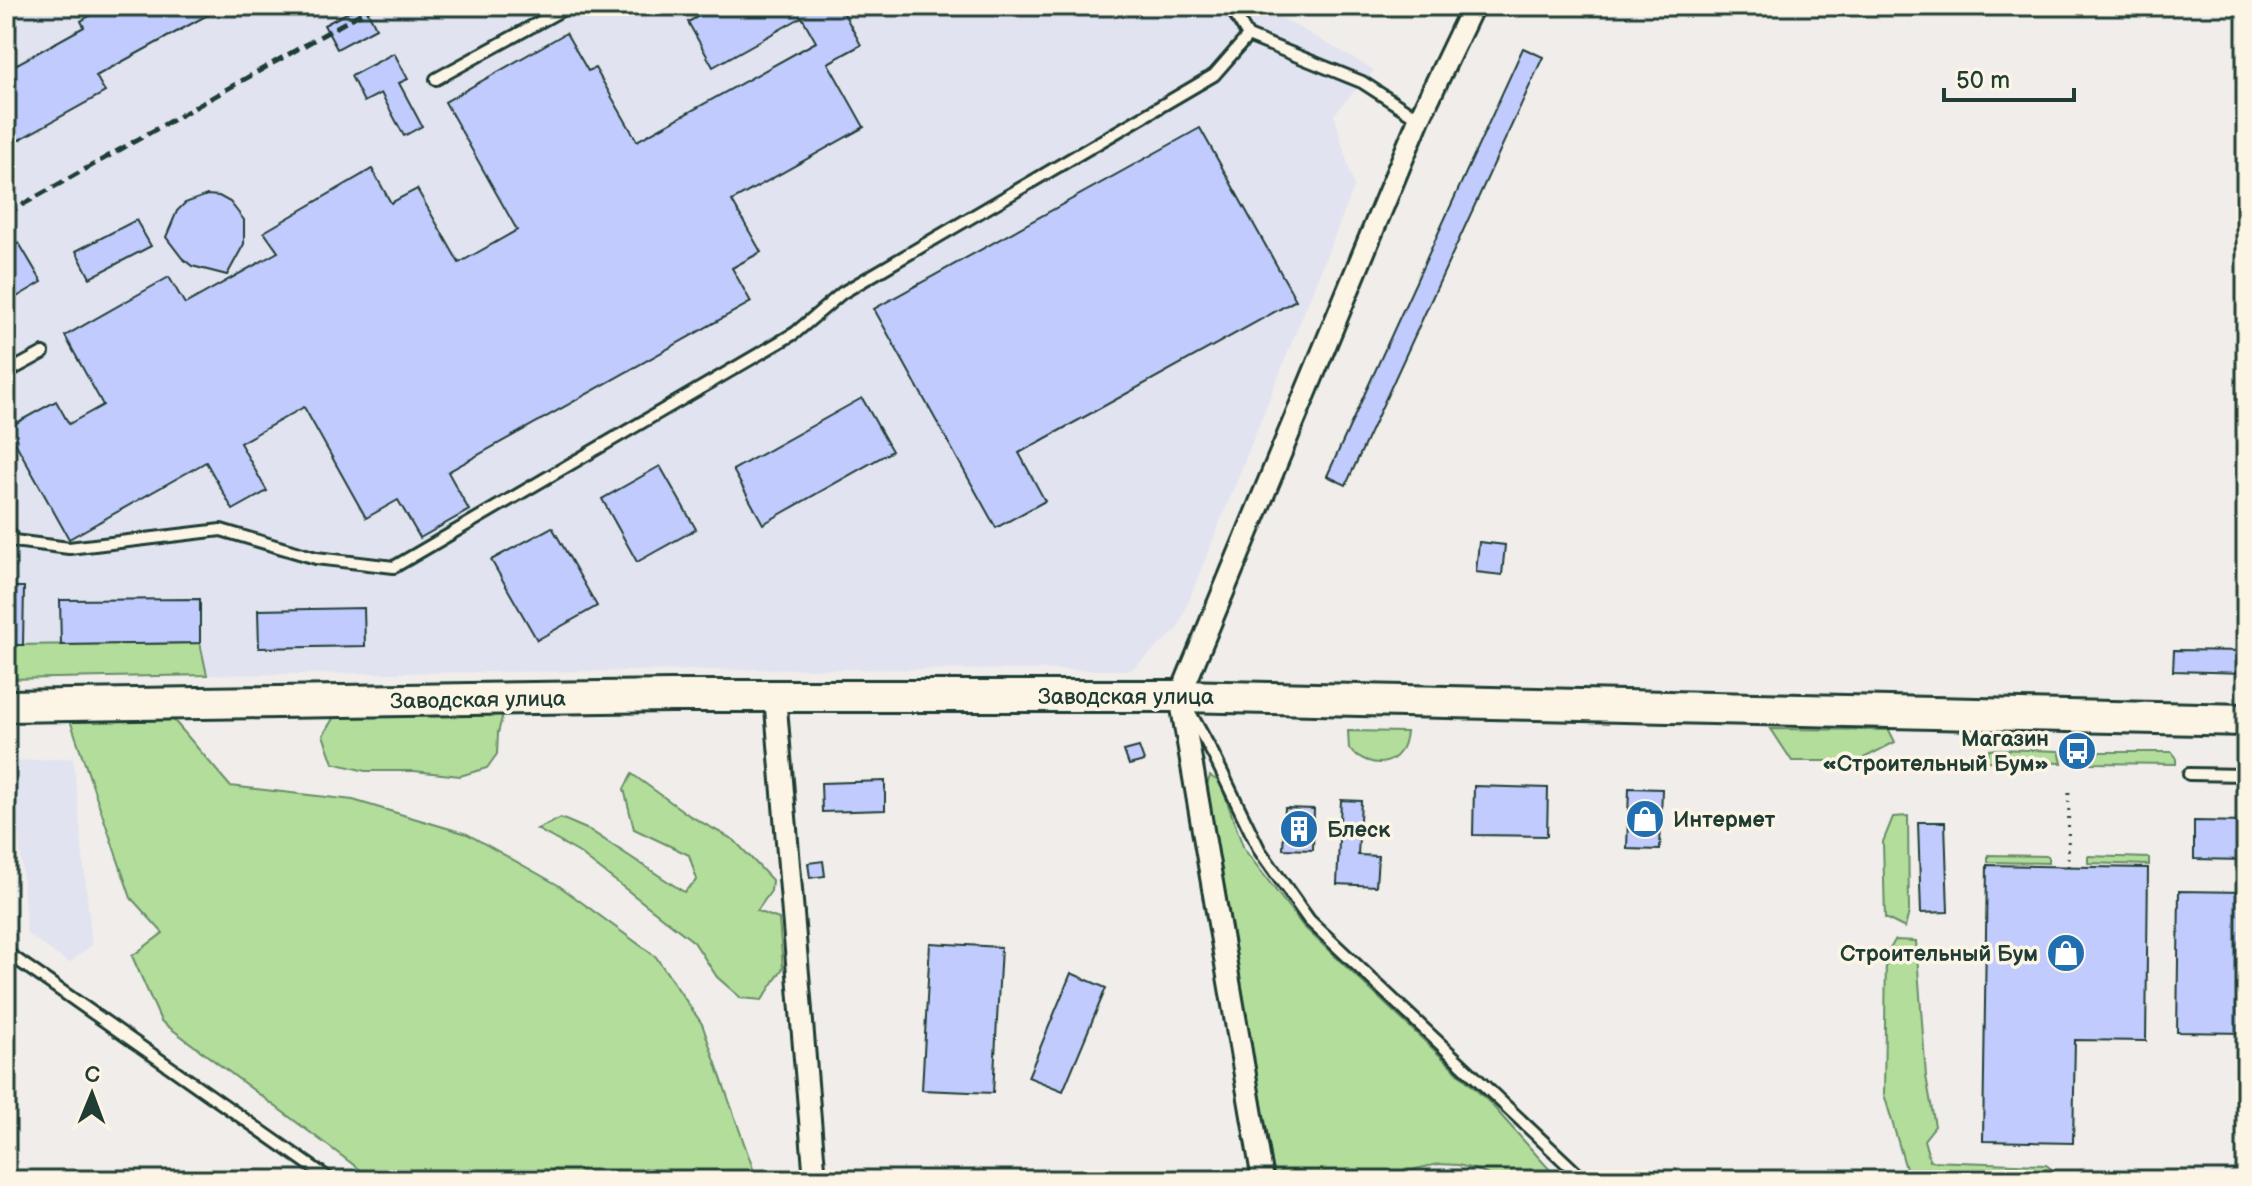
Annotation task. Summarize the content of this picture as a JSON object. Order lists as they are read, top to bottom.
{
  "streets": {
    "main road": ["Заводская улица"]
  },
  "places": {
    "bus stop": ["Магазин «Строительный Бум»"],
    "shop": ["Интермет", "Строительный Бум"],
    "building": ["Блеск"]
  },
  "scale_bar": "50 m",
  "north": "top"
}
